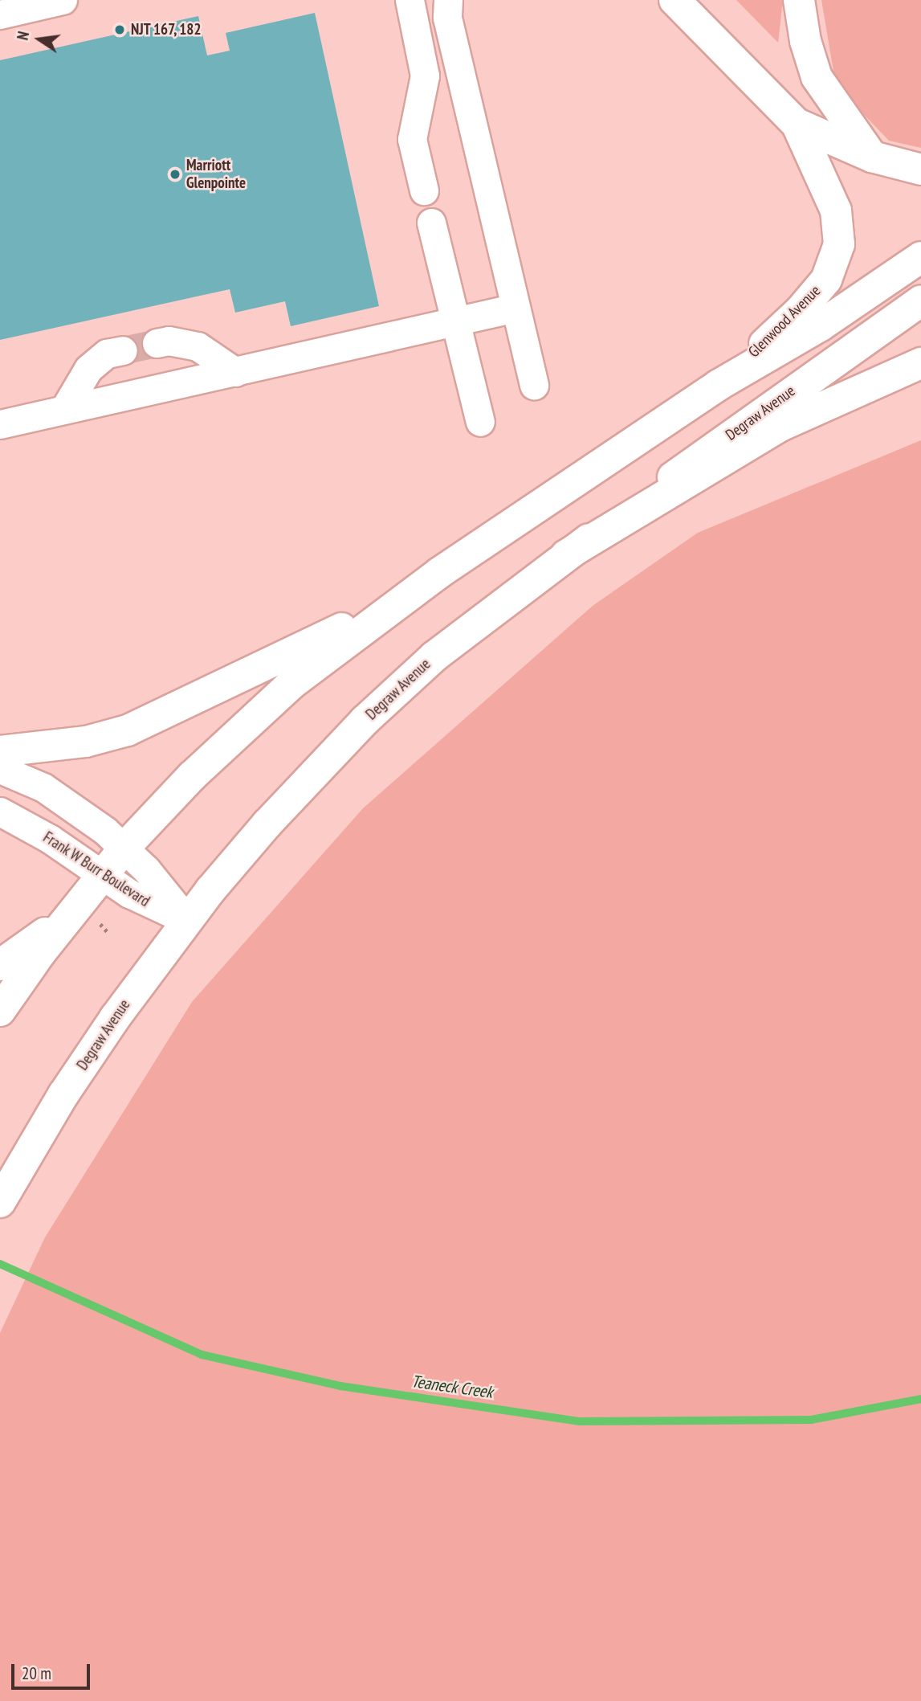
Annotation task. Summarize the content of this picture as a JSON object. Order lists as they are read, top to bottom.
{
  "streets": {
    "main road": ["Glenwood Avenue", "Degraw Avenue"],
    "street": ["Frank W Burr Boulevard"]
  },
  "crossings": [
    ["Degraw Avenue", "Frank W Burr Boulevard"]
  ],
  "water": ["Teaneck Creek"],
  "places": ["NJT 167, 182", "Marriott Glenpointe"],
  "scale_bar": "20 m",
  "north": "left"
}
